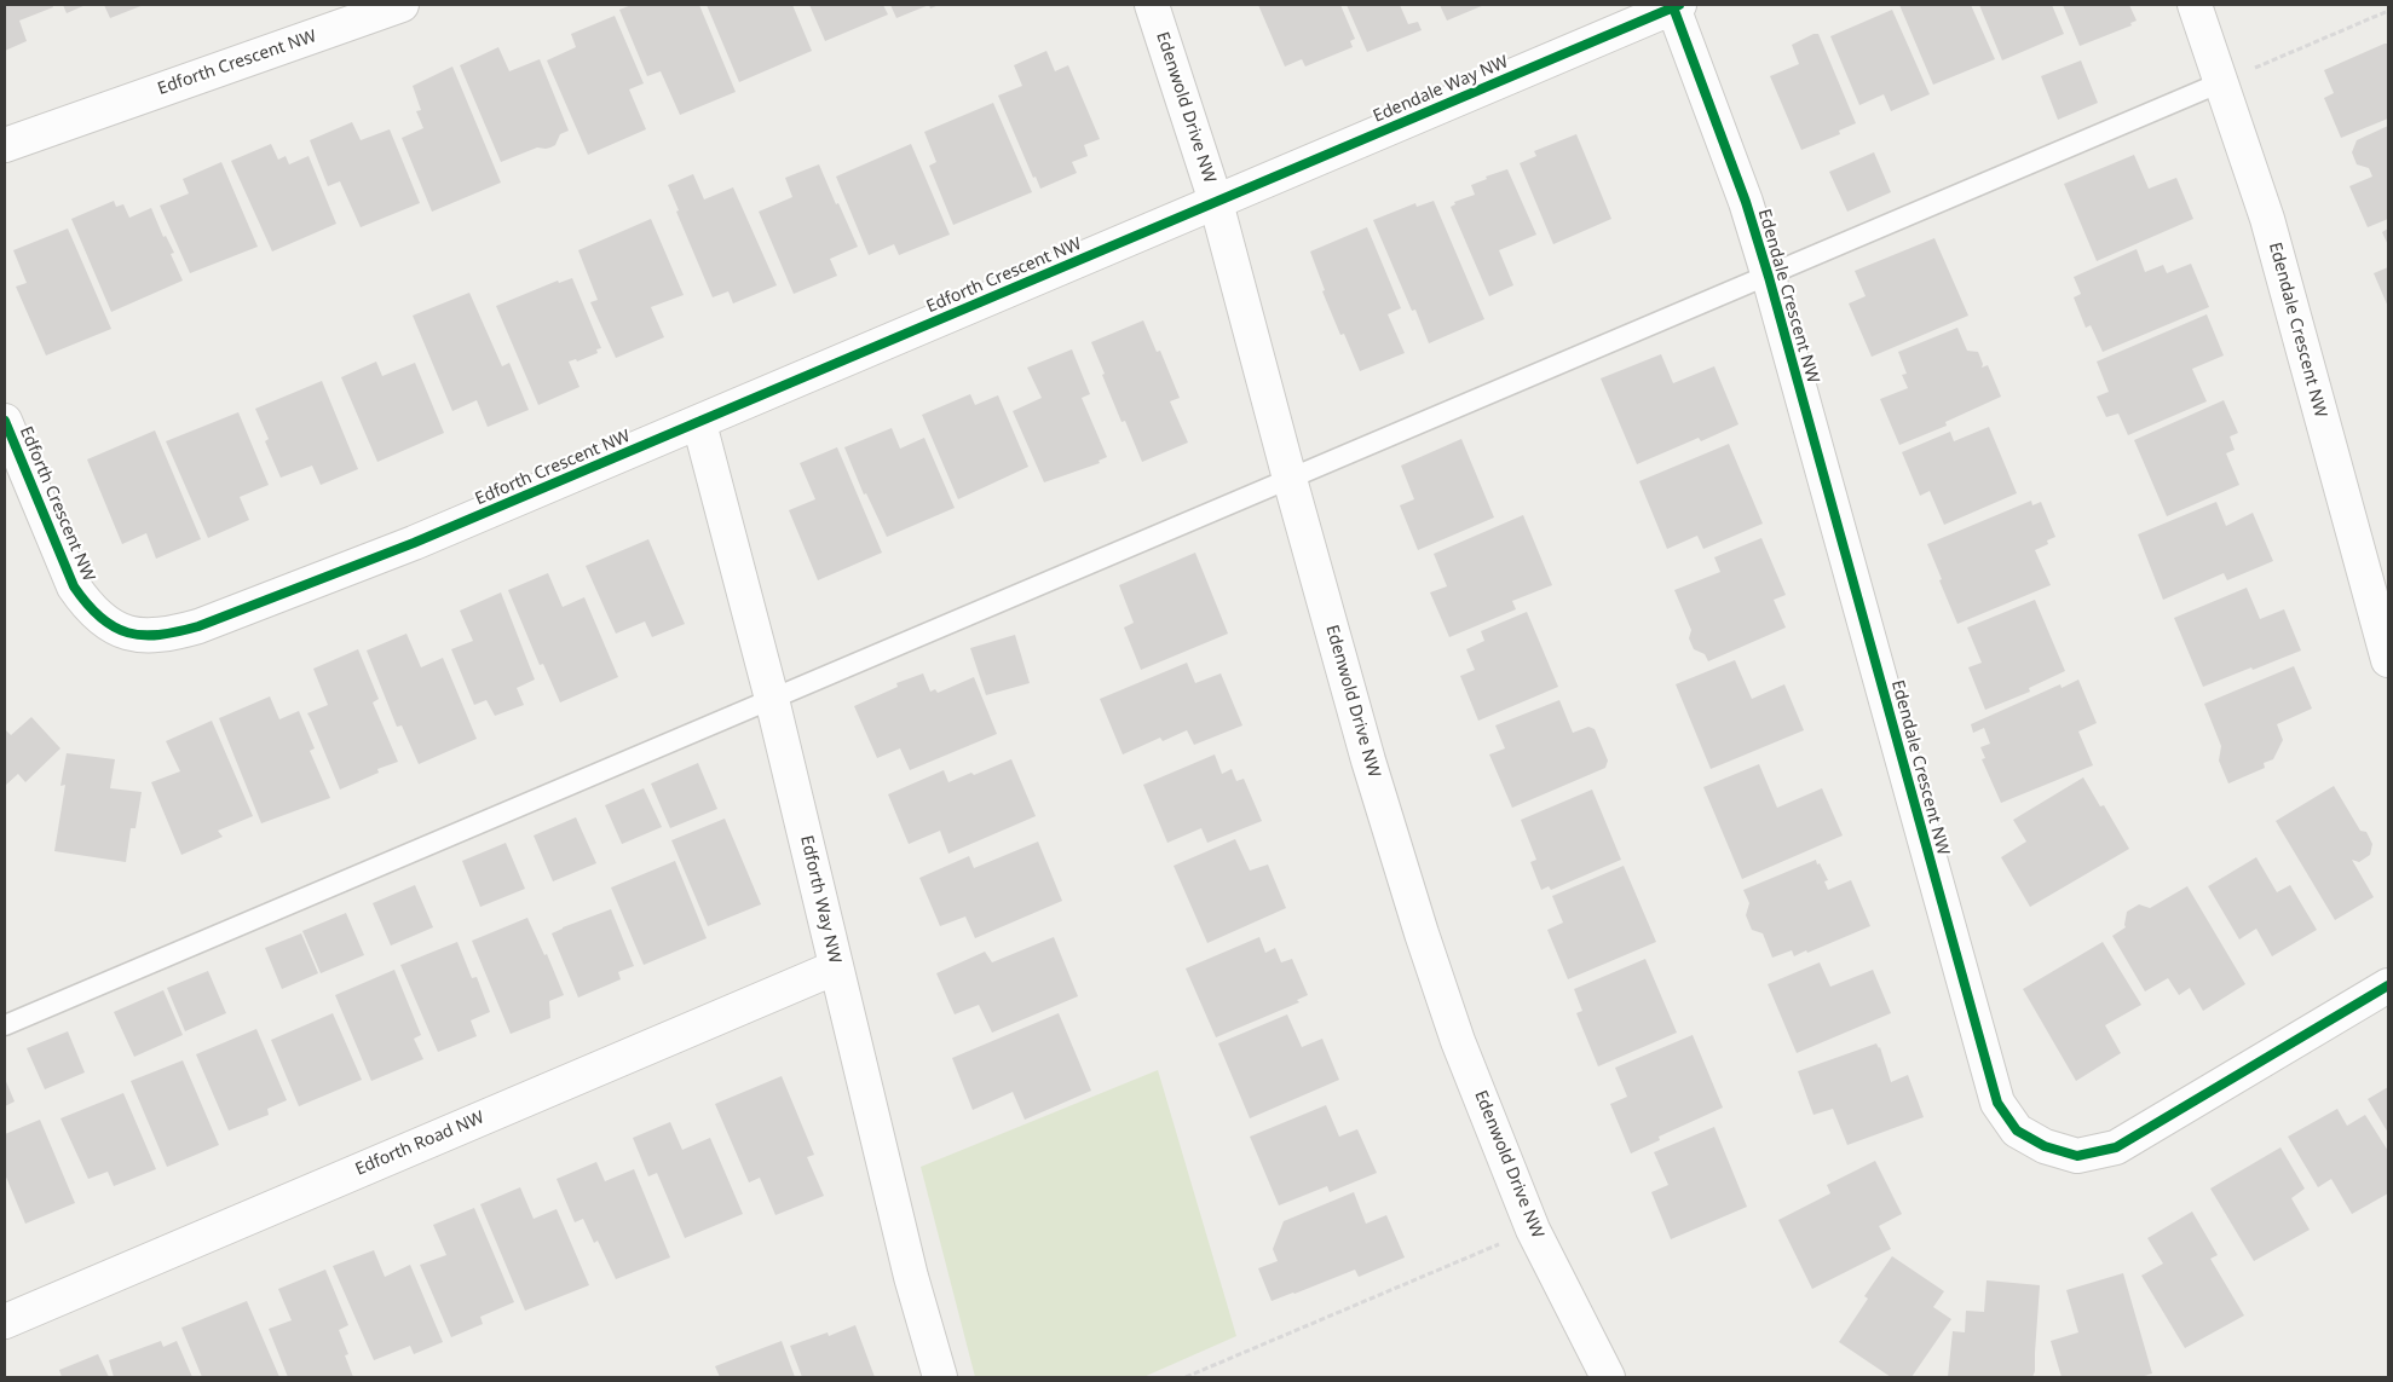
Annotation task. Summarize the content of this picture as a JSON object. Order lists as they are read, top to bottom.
{
  "streets": {
    "street": [
      "Edforth Crescent NW",
      "Edendale Way NW",
      "Edenwold Drive NW",
      "Edendale Crescent NW",
      "Edforth Way NW",
      "Edforth Road NW"
    ]
  },
  "crossings": [
    ["Edforth Crescent NW", "Edendale Way NW"],
    ["Edforth Crescent NW", "Edenwold Drive NW"],
    ["Edforth Crescent NW", "Edforth Way NW"],
    ["Edendale Way NW", "Edenwold Drive NW"],
    ["Edendale Way NW", "Edendale Crescent NW"],
    ["Edforth Way NW", "Edforth Road NW"]
  ]
}
